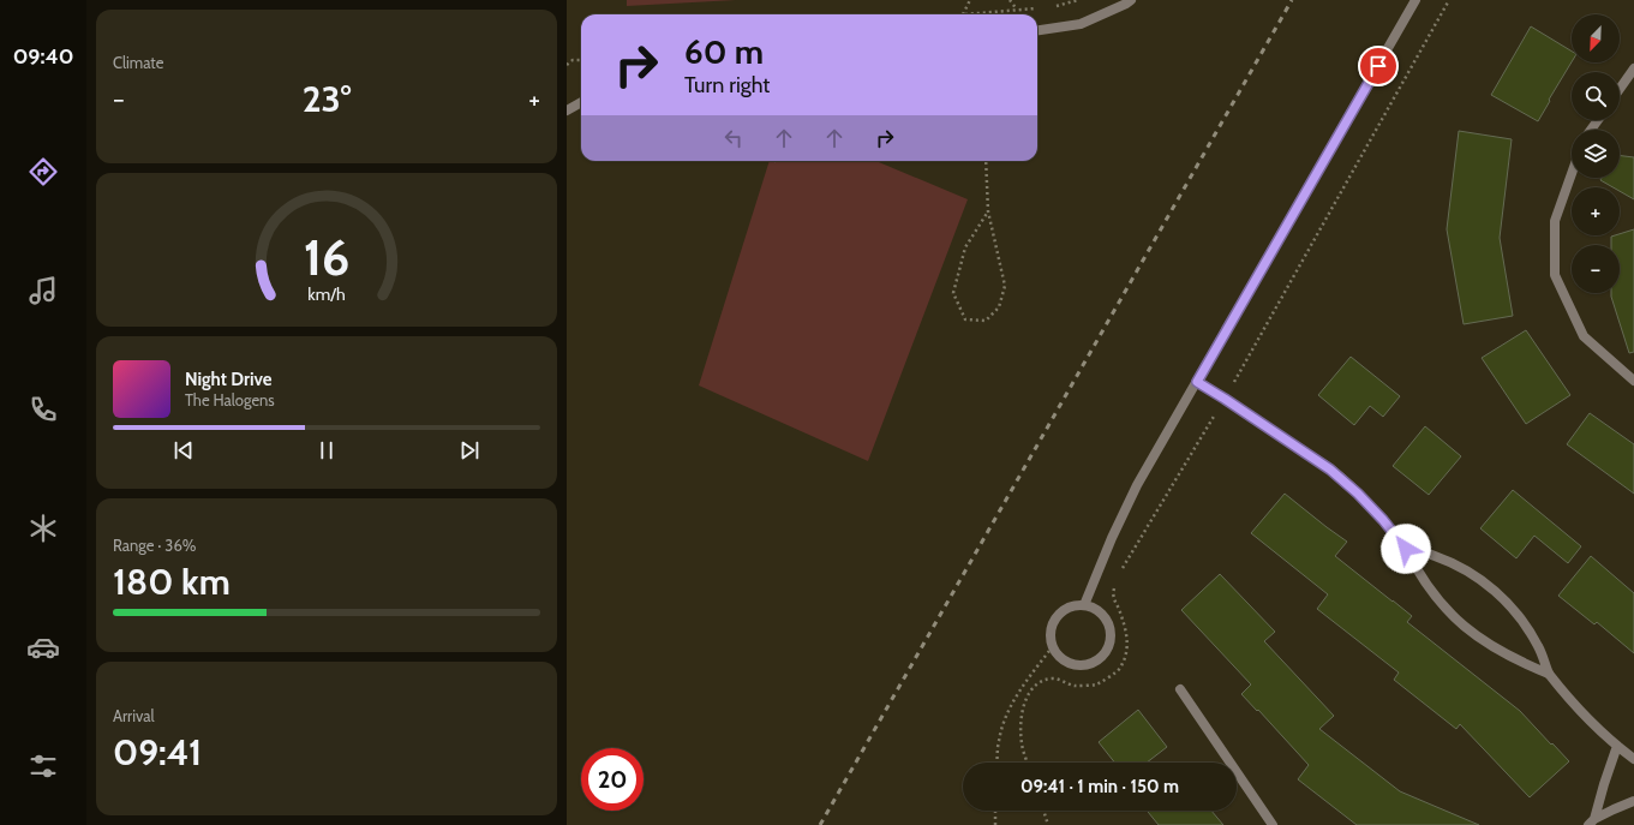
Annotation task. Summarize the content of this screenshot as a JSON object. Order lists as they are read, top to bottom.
{
  "north": "bottom left",
  "page": {
    "tabs": "09:40",
    "tile": [
      "Climate",
      ["Range · 36%", "180 km"],
      ["Arrival", "09:41"]
    ],
    "map_buttons": ["+", "−"],
    "turn": ["60 m", "Turn right"],
    "heat": ["−", "23°", "+"],
    "song": ["Night Drive", "The Halogens"],
    "limit": "20",
    "trip": "09:41 · 1 min · 150 m",
    "gauge": ["16", "km/h"]
  }
}
